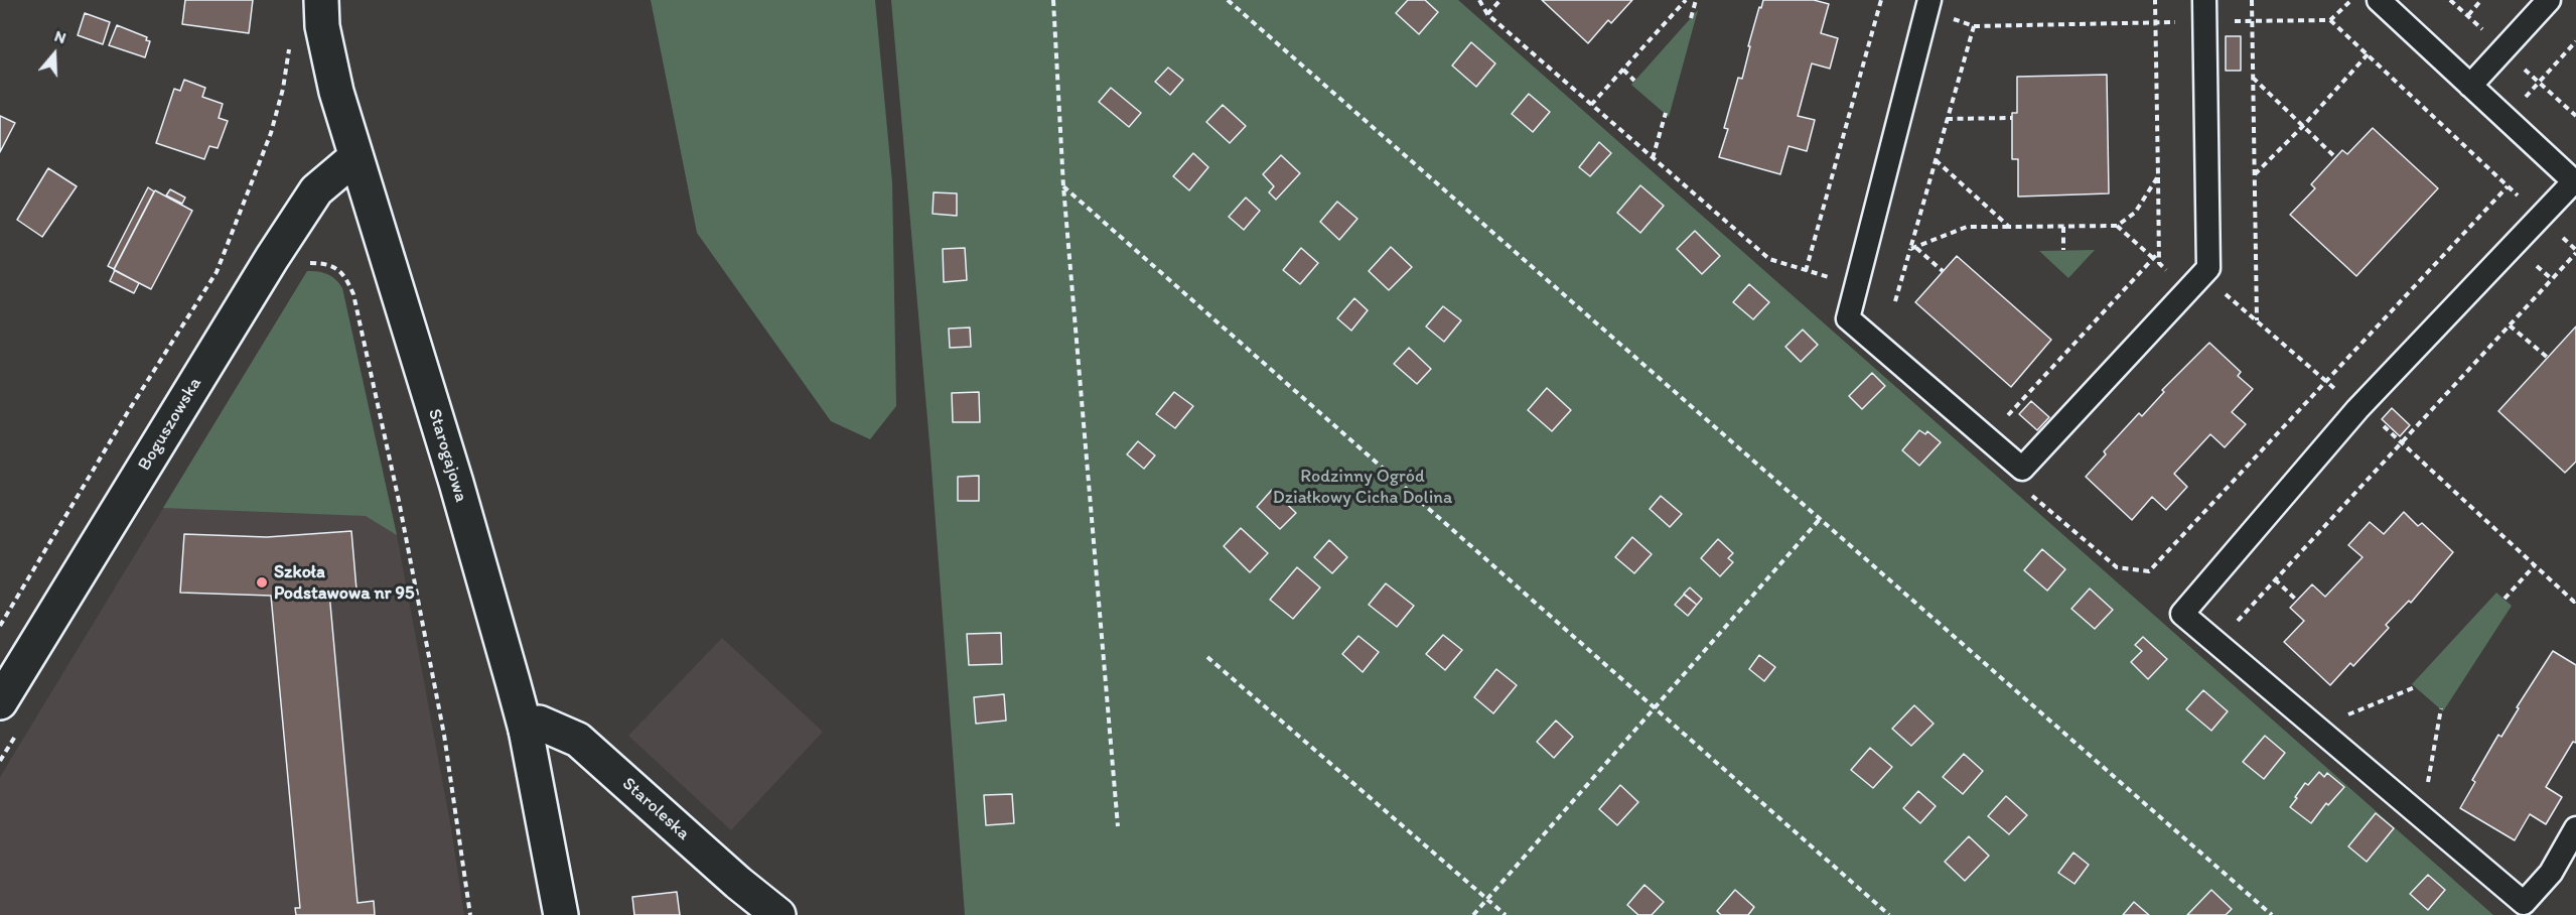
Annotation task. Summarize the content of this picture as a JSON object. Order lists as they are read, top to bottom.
{
  "streets": {
    "street": ["Boguszowska", "Starogajowa", "Staroleska"]
  },
  "crossings": [
    ["Boguszowska", "Starogajowa"],
    ["Starogajowa", "Staroleska"]
  ],
  "parks": ["Rodzinny Ogród Działkowy Cicha Dolina"],
  "places": ["Szkoła Podstawowa nr 95"],
  "north": "top"
}
